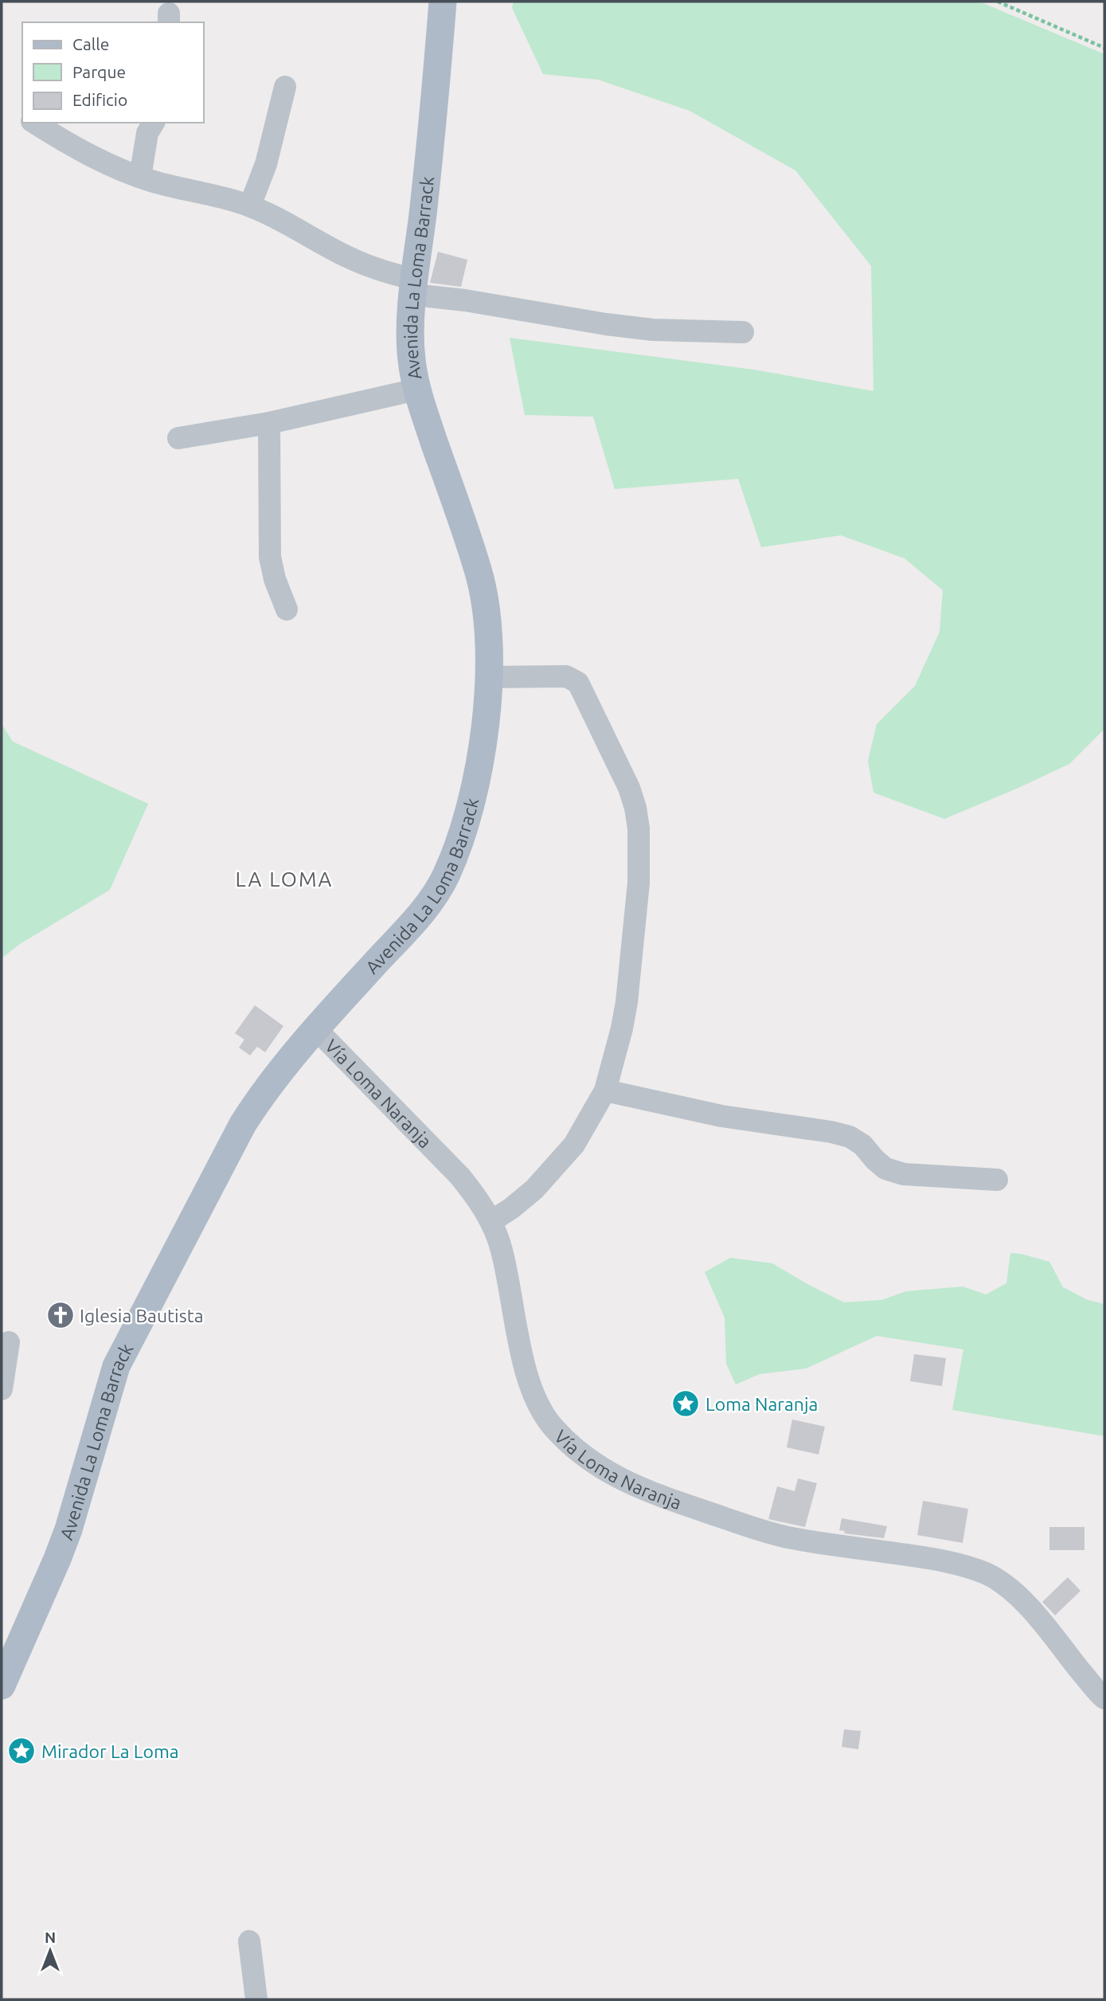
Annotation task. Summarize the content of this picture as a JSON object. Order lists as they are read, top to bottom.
{
  "streets": {
    "main road": ["Avenida La Loma Barrack"],
    "street": ["Vía Loma Naranja"]
  },
  "crossings": [
    ["Avenida La Loma Barrack", "Vía Loma Naranja"]
  ],
  "districts": ["LA LOMA"],
  "places": {
    "church": ["Iglesia Bautista"],
    "place": ["Loma Naranja", "Mirador La Loma"]
  },
  "legend": ["Calle", "Parque", "Edificio"],
  "north": "top"
}
